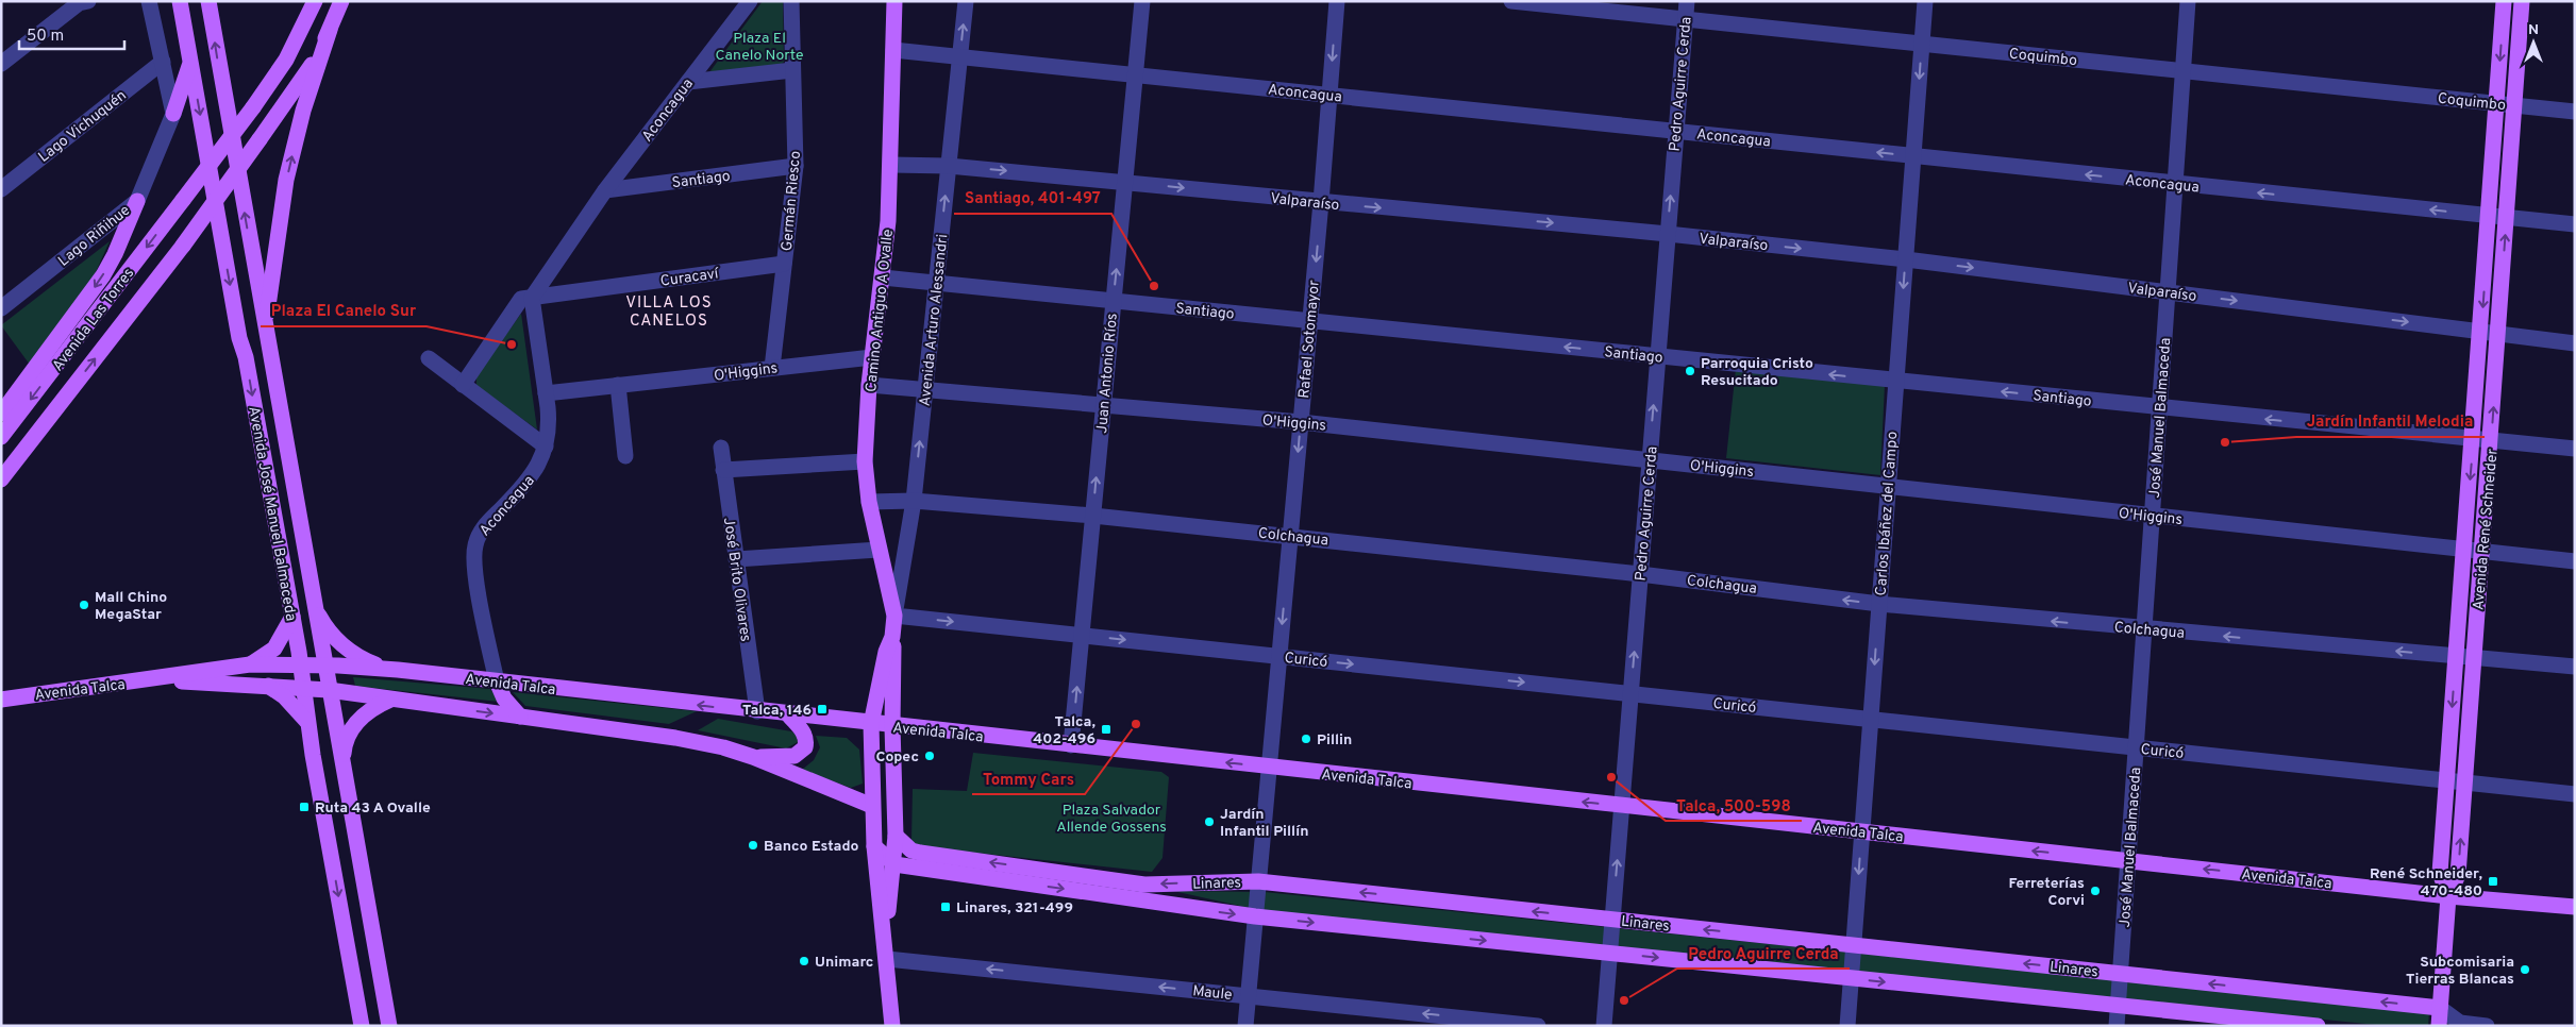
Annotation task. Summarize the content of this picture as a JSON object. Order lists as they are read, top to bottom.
{
  "streets": {
    "main road": [
      "Camino Antiguo A Ovalle",
      "Avenida Las Torres",
      "Avenida Arturo Alessandri",
      "Avenida José Manuel Balmaceda",
      "Avenida René Schneider",
      "Avenida Talca",
      "Linares"
    ],
    "street": [
      "Coquimbo",
      "Pedro Aguirre Cerda",
      "Aconcagua",
      "Lago Vichuquén",
      "Santiago",
      "Germán Riesco",
      "Valparaíso",
      "Lago Riñihue",
      "Curacaví",
      "Rafael Sotomayor",
      "O'Higgins",
      "Juan Antonio Ríos",
      "José Manuel Balmaceda",
      "Carlos Ibáñez del Campo",
      "Colchagua",
      "José Brito Olivares",
      "Curicó",
      "Maule"
    ]
  },
  "crossings": [
    ["Coquimbo", "Pedro Aguirre Cerda"],
    ["Coquimbo", "José Manuel Balmaceda"],
    ["Coquimbo", "Carlos Ibáñez del Campo"],
    ["Coquimbo", "Avenida René Schneider"],
    ["Pedro Aguirre Cerda", "Aconcagua"],
    ["Pedro Aguirre Cerda", "Santiago"],
    ["Pedro Aguirre Cerda", "Valparaíso"],
    ["Pedro Aguirre Cerda", "O'Higgins"],
    ["Pedro Aguirre Cerda", "Colchagua"],
    ["Pedro Aguirre Cerda", "Curicó"],
    ["Pedro Aguirre Cerda", "Avenida Talca"],
    ["Pedro Aguirre Cerda", "Linares"],
    ["Aconcagua", "Santiago"],
    ["Aconcagua", "Curacaví"],
    ["Aconcagua", "Camino Antiguo A Ovalle"],
    ["Aconcagua", "Avenida Arturo Alessandri"],
    ["Aconcagua", "Rafael Sotomayor"],
    ["Aconcagua", "O'Higgins"],
    ["Aconcagua", "Juan Antonio Ríos"],
    ["Aconcagua", "José Manuel Balmaceda"],
    ["Aconcagua", "Carlos Ibáñez del Campo"],
    ["Aconcagua", "Avenida René Schneider"],
    ["Aconcagua", "Avenida Talca"],
    ["Santiago", "Germán Riesco"],
    ["Santiago", "Camino Antiguo A Ovalle"],
    ["Santiago", "Avenida Arturo Alessandri"],
    ["Santiago", "Rafael Sotomayor"],
    ["Santiago", "Juan Antonio Ríos"],
    ["Santiago", "José Manuel Balmaceda"],
    ["Santiago", "Carlos Ibáñez del Campo"],
    ["Santiago", "Avenida René Schneider"],
    ["Germán Riesco", "Curacaví"],
    ["Germán Riesco", "O'Higgins"],
    ["Valparaíso", "Camino Antiguo A Ovalle"],
    ["Valparaíso", "Avenida Arturo Alessandri"],
    ["Valparaíso", "Rafael Sotomayor"],
    ["Valparaíso", "Juan Antonio Ríos"],
    ["Valparaíso", "José Manuel Balmaceda"],
    ["Valparaíso", "Carlos Ibáñez del Campo"],
    ["Valparaíso", "Avenida René Schneider"],
    ["Camino Antiguo A Ovalle", "Avenida Arturo Alessandri"],
    ["Camino Antiguo A Ovalle", "O'Higgins"],
    ["Camino Antiguo A Ovalle", "Colchagua"],
    ["Camino Antiguo A Ovalle", "Curicó"],
    ["Avenida Arturo Alessandri", "O'Higgins"],
    ["Avenida Arturo Alessandri", "Colchagua"],
    ["Avenida Arturo Alessandri", "Curicó"],
    ["Avenida Arturo Alessandri", "Avenida Talca"],
    ["Avenida Arturo Alessandri", "Linares"],
    ["Avenida Arturo Alessandri", "Maule"],
    ["Rafael Sotomayor", "O'Higgins"],
    ["Rafael Sotomayor", "Colchagua"],
    ["Rafael Sotomayor", "Curicó"],
    ["Rafael Sotomayor", "Avenida Talca"],
    ["Rafael Sotomayor", "Linares"],
    ["Rafael Sotomayor", "Maule"],
    ["O'Higgins", "Juan Antonio Ríos"],
    ["O'Higgins", "José Manuel Balmaceda"],
    ["O'Higgins", "Carlos Ibáñez del Campo"],
    ["O'Higgins", "Avenida René Schneider"],
    ["Juan Antonio Ríos", "Colchagua"],
    ["Juan Antonio Ríos", "Curicó"],
    ["Juan Antonio Ríos", "Avenida Talca"],
    ["José Manuel Balmaceda", "Colchagua"],
    ["José Manuel Balmaceda", "Curicó"],
    ["José Manuel Balmaceda", "Avenida Talca"],
    ["José Manuel Balmaceda", "Linares"],
    ["Avenida José Manuel Balmaceda", "Avenida Talca"],
    ["Carlos Ibáñez del Campo", "Colchagua"],
    ["Carlos Ibáñez del Campo", "Curicó"],
    ["Carlos Ibáñez del Campo", "Avenida Talca"],
    ["Carlos Ibáñez del Campo", "Linares"],
    ["Avenida René Schneider", "Colchagua"],
    ["Avenida René Schneider", "Curicó"],
    ["Avenida René Schneider", "Avenida Talca"],
    ["Avenida René Schneider", "Linares"],
    ["José Brito Olivares", "Avenida Talca"]
  ],
  "one_way": [
    "Pedro Aguirre Cerda",
    "Santiago",
    "Valparaíso",
    "Rafael Sotomayor",
    "Juan Antonio Ríos",
    "Carlos Ibáñez del Campo",
    "Colchagua",
    "Curicó",
    "Avenida Talca",
    "Maule"
  ],
  "districts": ["VILLA LOS CANELOS"],
  "parks": ["Plaza El Canelo Norte", "Plaza Salvador Allende Gossens"],
  "places": {
    "other": [
      "Santiago, 401-497",
      "Plaza El Canelo Sur",
      "Parroquia Cristo Resucitado",
      "Jardín Infantil Melodia",
      "Mall Chino MegaStar",
      "Tommy Cars",
      "Pillin",
      "Copec",
      "Talca, 500-598",
      "Jardín Infantil Pillín",
      "Banco Estado",
      "Ferreterías Corvi",
      "Unimarc",
      "Subcomisaria Tierras Blancas",
      "Pedro Aguirre Cerda"
    ],
    "transit": [
      "Talca, 146",
      "Talca, 402-496",
      "Ruta 43 A Ovalle",
      "René Schneider, 470-480",
      "Linares, 321-499"
    ]
  },
  "scale_bar": "50 m",
  "north": "top"
}
